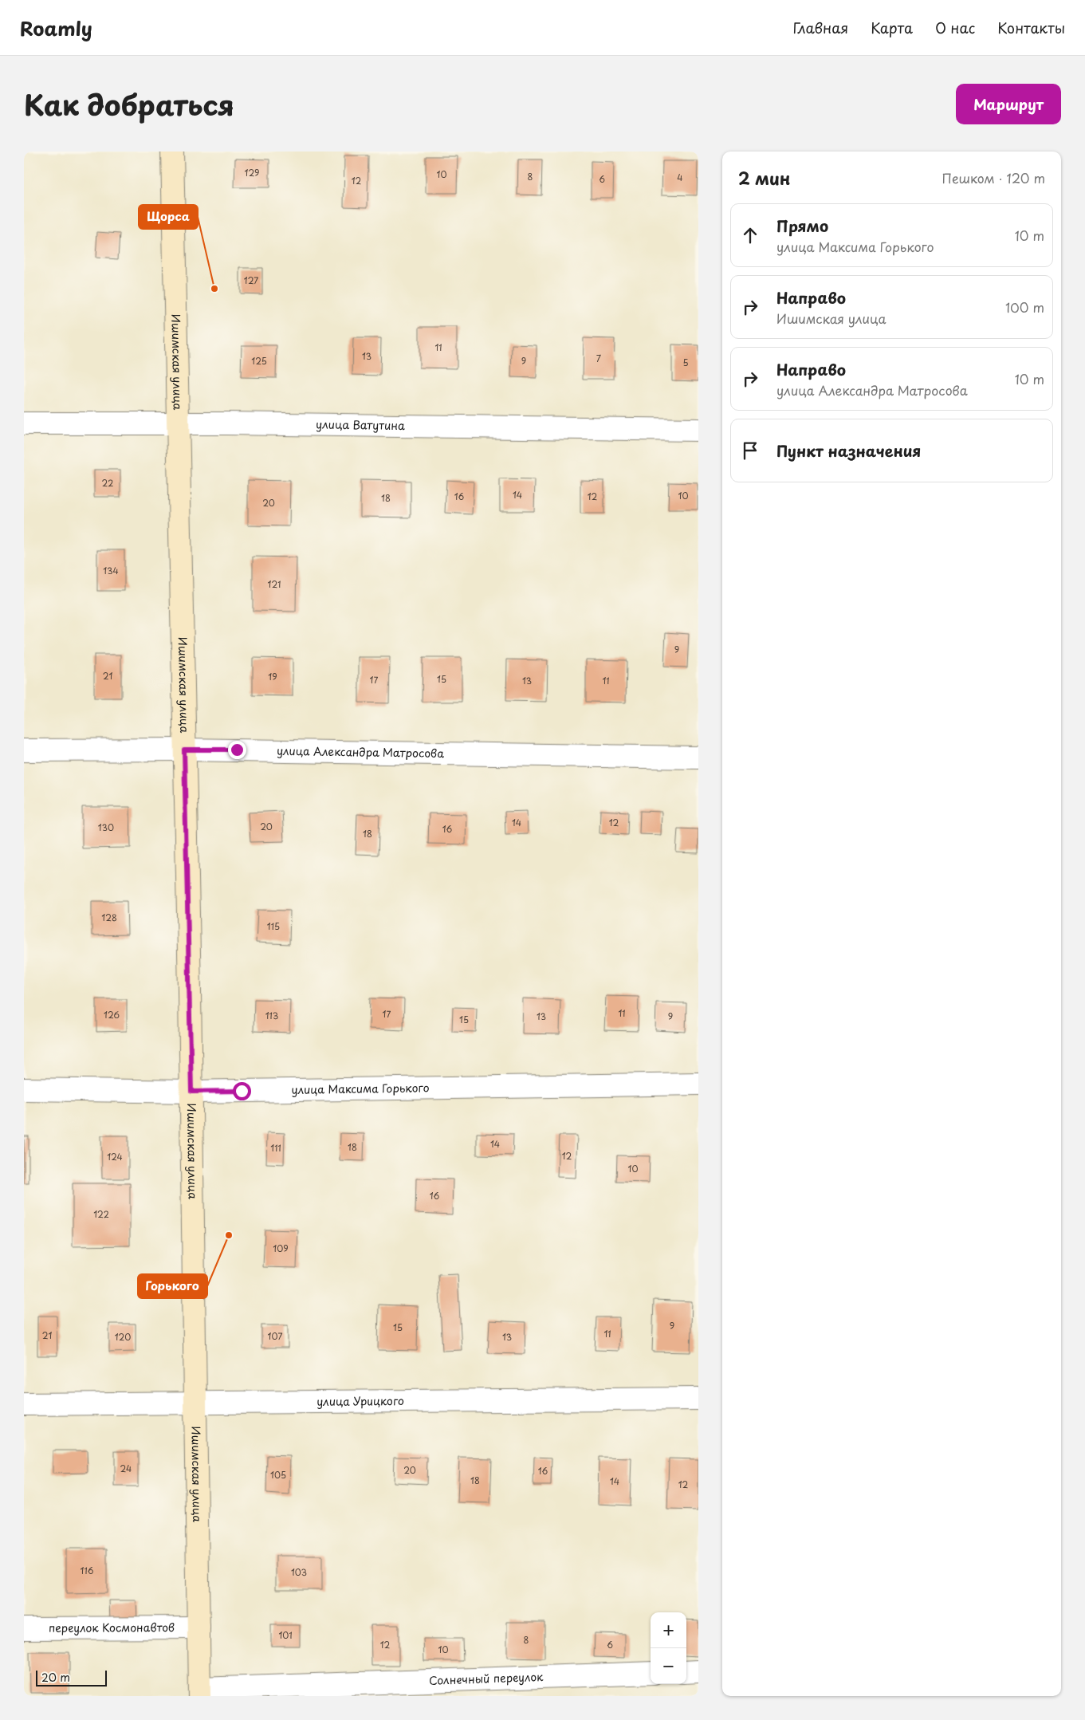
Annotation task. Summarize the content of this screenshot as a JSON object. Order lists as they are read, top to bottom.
{
  "streets": {
    "main road": ["Ишимская улица"],
    "street": [
      "улица Ватутина",
      "улица Александра Матросова",
      "улица Максима Горького",
      "улица Урицкого",
      "переулок Космонавтов",
      "Солнечный переулок"
    ]
  },
  "crossings": [
    ["Ишимская улица", "улица Ватутина"],
    ["Ишимская улица", "улица Александра Матросова"],
    ["Ишимская улица", "улица Максима Горького"],
    ["Ишимская улица", "улица Урицкого"],
    ["Ишимская улица", "переулок Космонавтов"],
    ["Ишимская улица", "Солнечный переулок"]
  ],
  "places": ["Щорса", "Горького"],
  "house_numbers": [
    "129",
    "10",
    "8",
    "4",
    "6",
    "12",
    "127",
    "11",
    "13",
    "7",
    "125",
    "9",
    "5",
    "22",
    "14",
    "10",
    "16",
    "12",
    "18",
    "20",
    "134",
    "121",
    "9",
    "21",
    "19",
    "15",
    "17",
    "13",
    "11",
    "14",
    "12",
    "20",
    "130",
    "16",
    "18",
    "128",
    "115",
    "11",
    "17",
    "126",
    "113",
    "13",
    "9",
    "15",
    "14",
    "18",
    "111",
    "12",
    "124",
    "10",
    "16",
    "122",
    "109",
    "9",
    "15",
    "11",
    "21",
    "107",
    "120",
    "13",
    "24",
    "20",
    "16",
    "105",
    "18",
    "14",
    "12",
    "116",
    "103",
    "101",
    "8",
    "12",
    "6",
    "10"
  ],
  "scale_bar": "20 m",
  "page": {
    "header": "Roamly",
    "nav": [
      "Главная",
      "Карта",
      "О нас",
      "Контакты"
    ],
    "title": "Как добраться",
    "buttons": "Маршрут",
    "heading": ["2 мин", "Пешком · 120 m"],
    "list": [
      ["Прямо", "улица Максима Горького", "10 m"],
      ["Направо", "Ишимская улица", "100 m"],
      ["Направо", "улица Александра Матросова", "10 m"],
      "Пункт назначения"
    ],
    "map_buttons": ["+", "−"],
    "scale": "20 m"
  }
}
